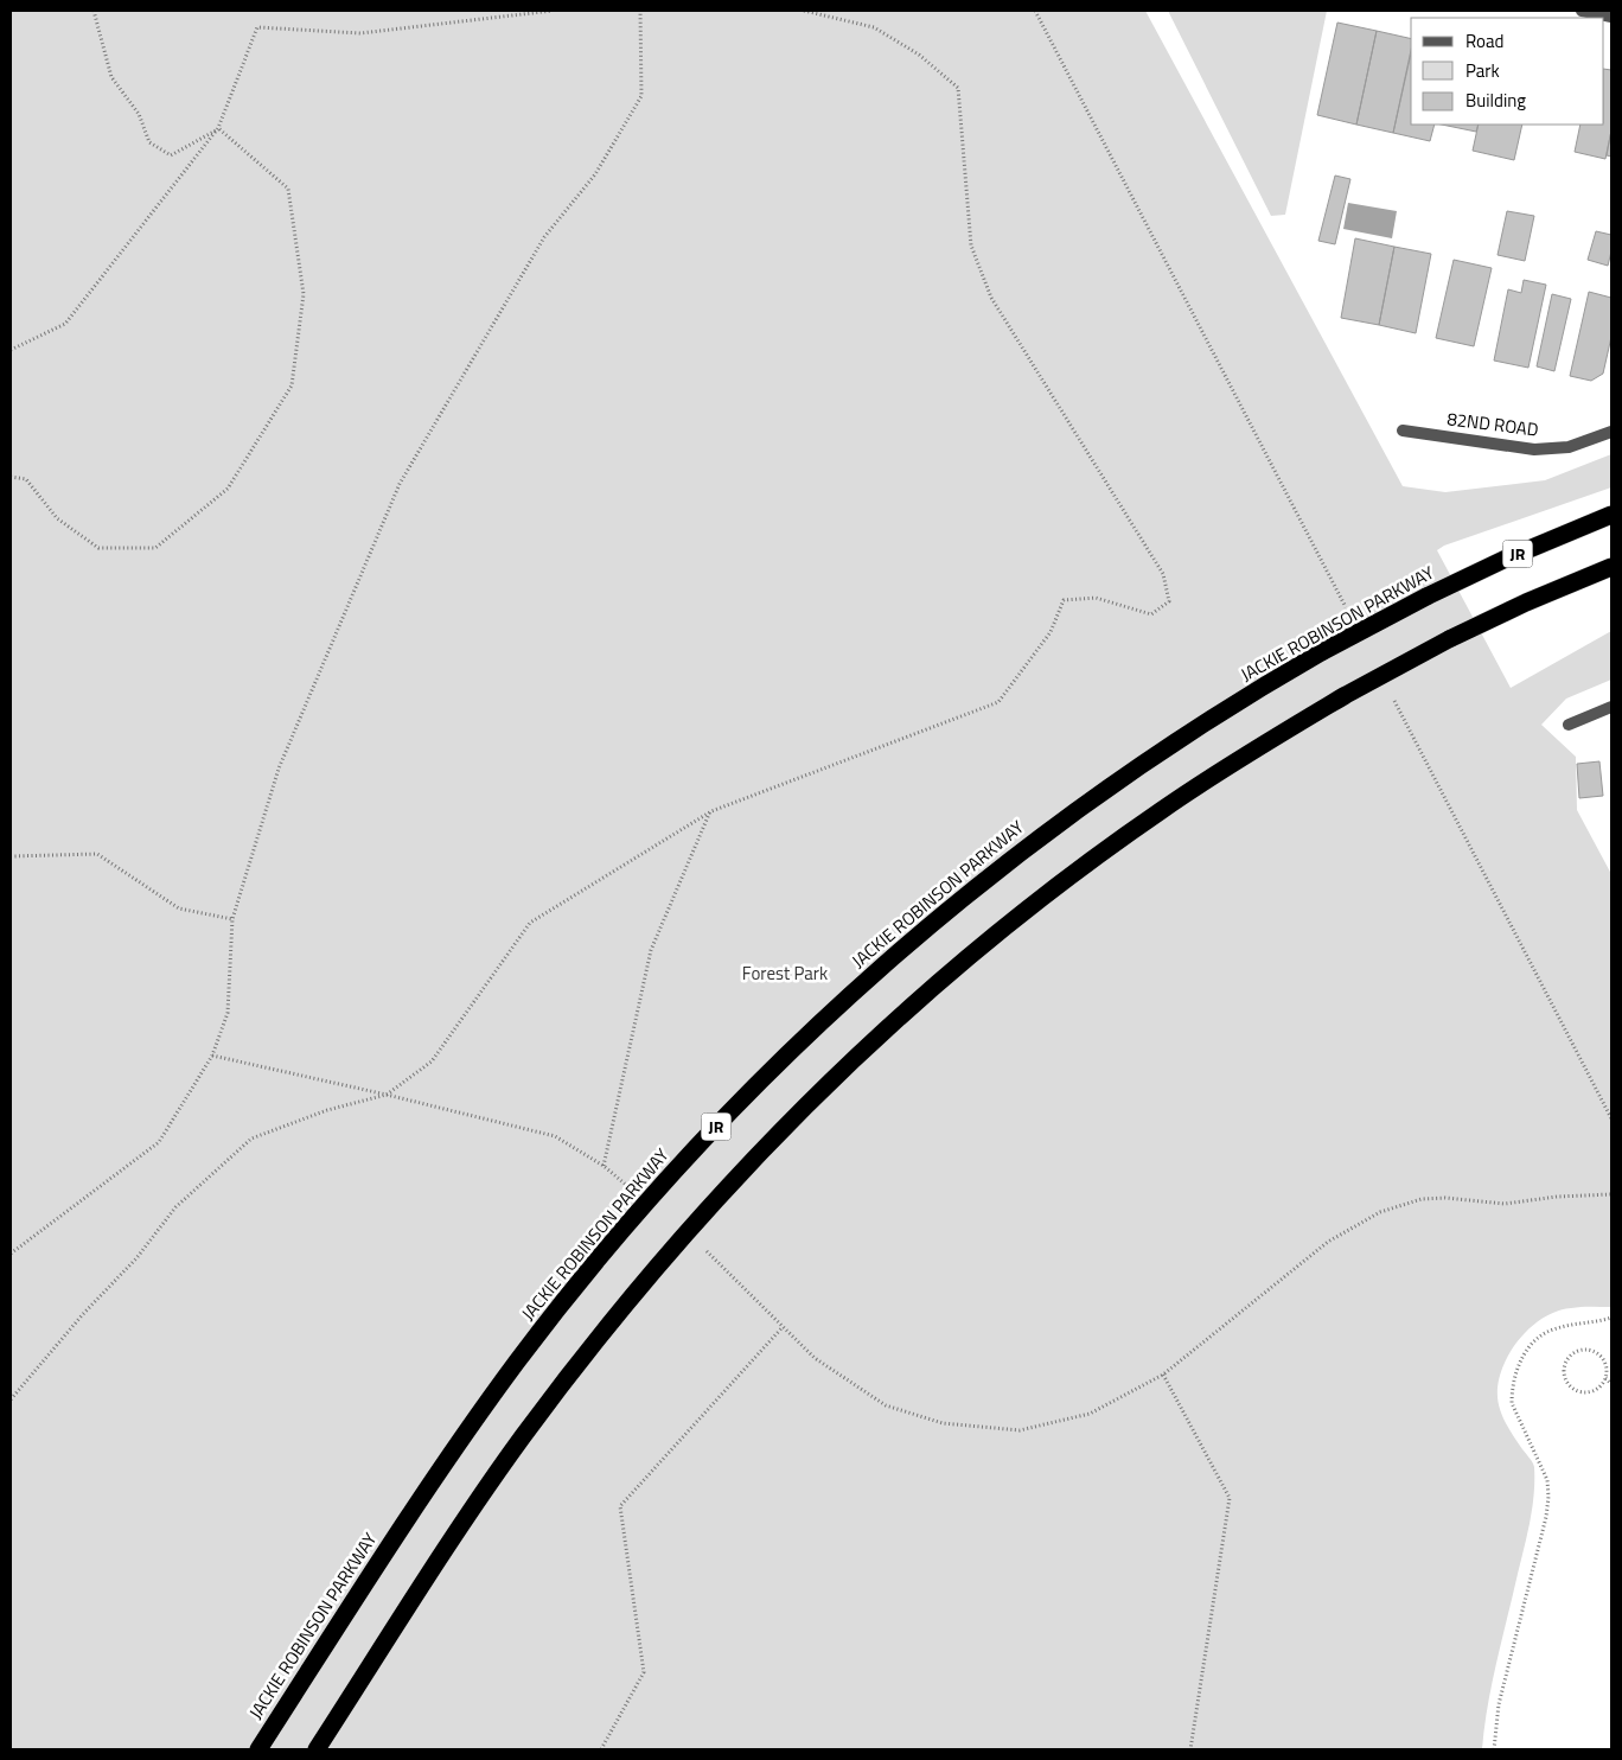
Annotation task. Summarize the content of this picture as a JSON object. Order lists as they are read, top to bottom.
{
  "streets": {
    "highway": ["JR", "JACKIE ROBINSON PARKWAY"],
    "street": ["82ND ROAD"]
  },
  "parks": ["Forest Park"],
  "legend": ["Road", "Park", "Building"]
}
